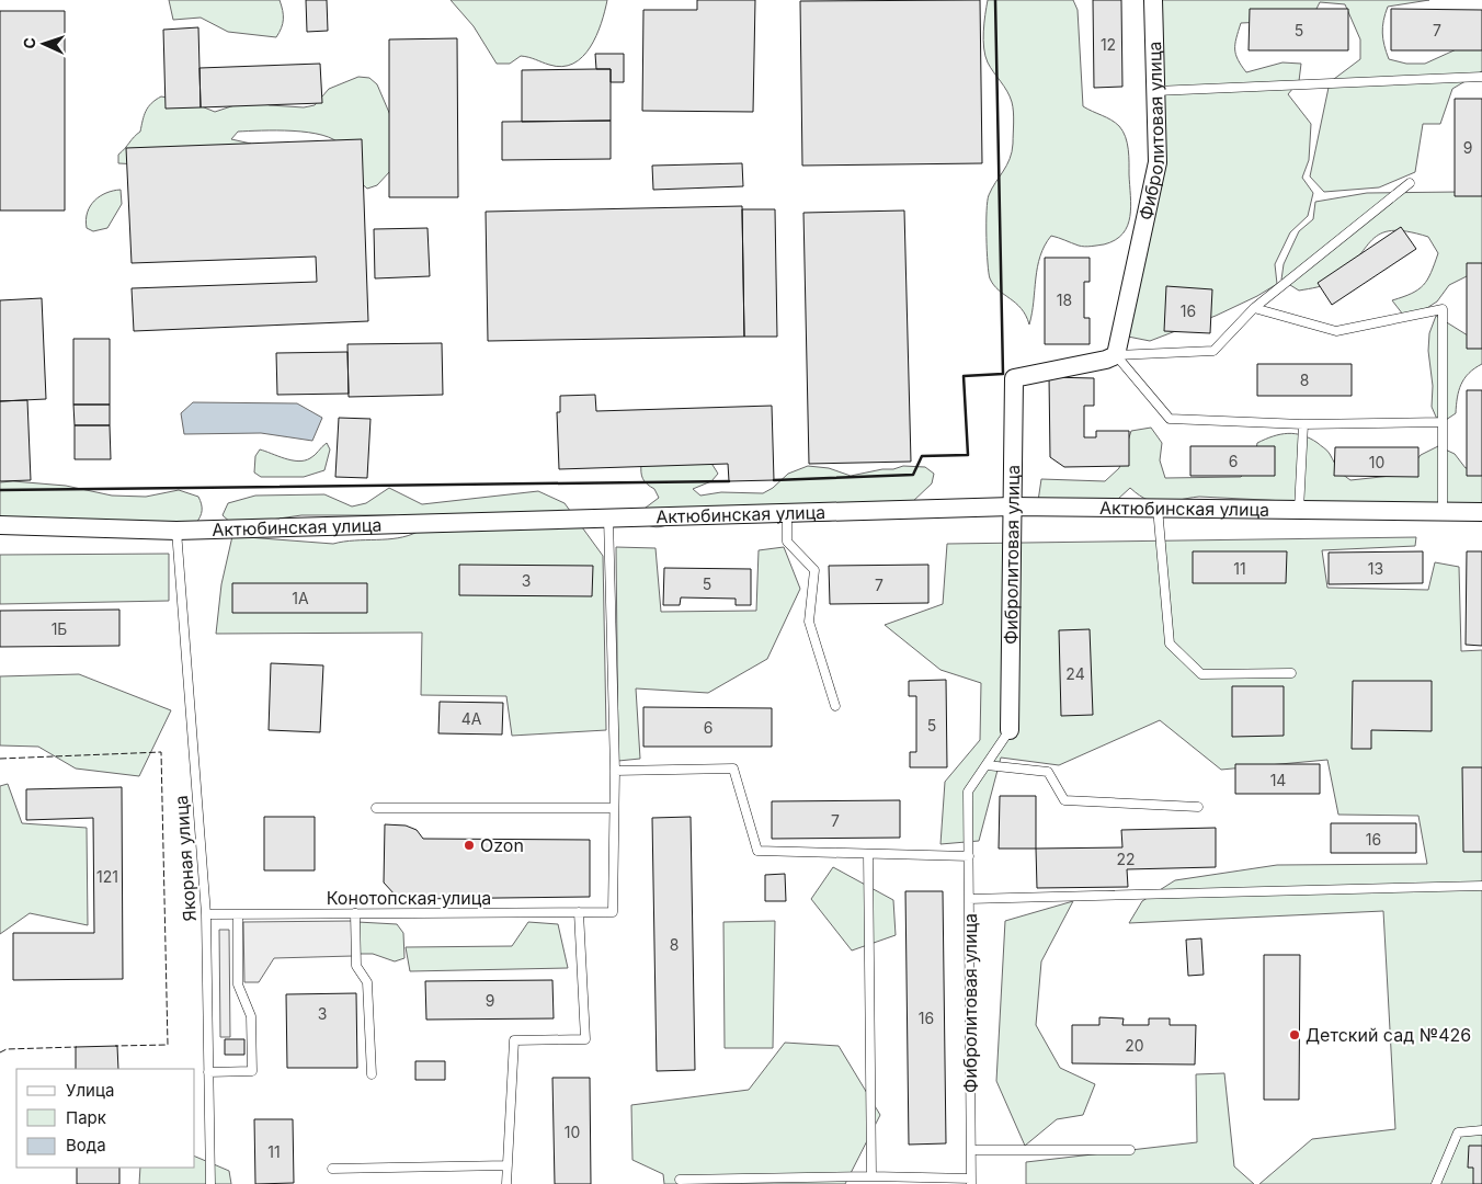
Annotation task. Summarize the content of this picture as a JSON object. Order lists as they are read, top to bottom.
{
  "streets": {
    "street": ["Фибролитовая улица", "Актюбинская улица"],
    "lane": ["Якорная улица", "Конотопская улица"]
  },
  "crossings": [
    ["Фибролитовая улица", "Актюбинская улица"],
    ["Актюбинская улица", "Якорная улица"],
    ["Якорная улица", "Конотопская улица"]
  ],
  "places": ["Ozon", "Детский сад №426"],
  "house_numbers": [
    "5",
    "7",
    "12",
    "9",
    "18",
    "16",
    "8",
    "6",
    "10",
    "11",
    "13",
    "3",
    "5",
    "7",
    "1А",
    "1Б",
    "24",
    "4А",
    "5",
    "6",
    "14",
    "7",
    "16",
    "22",
    "121",
    "8",
    "9",
    "3",
    "16",
    "20",
    "10",
    "11"
  ],
  "legend": ["Улица", "Парк", "Вода"],
  "north": "left"
}
